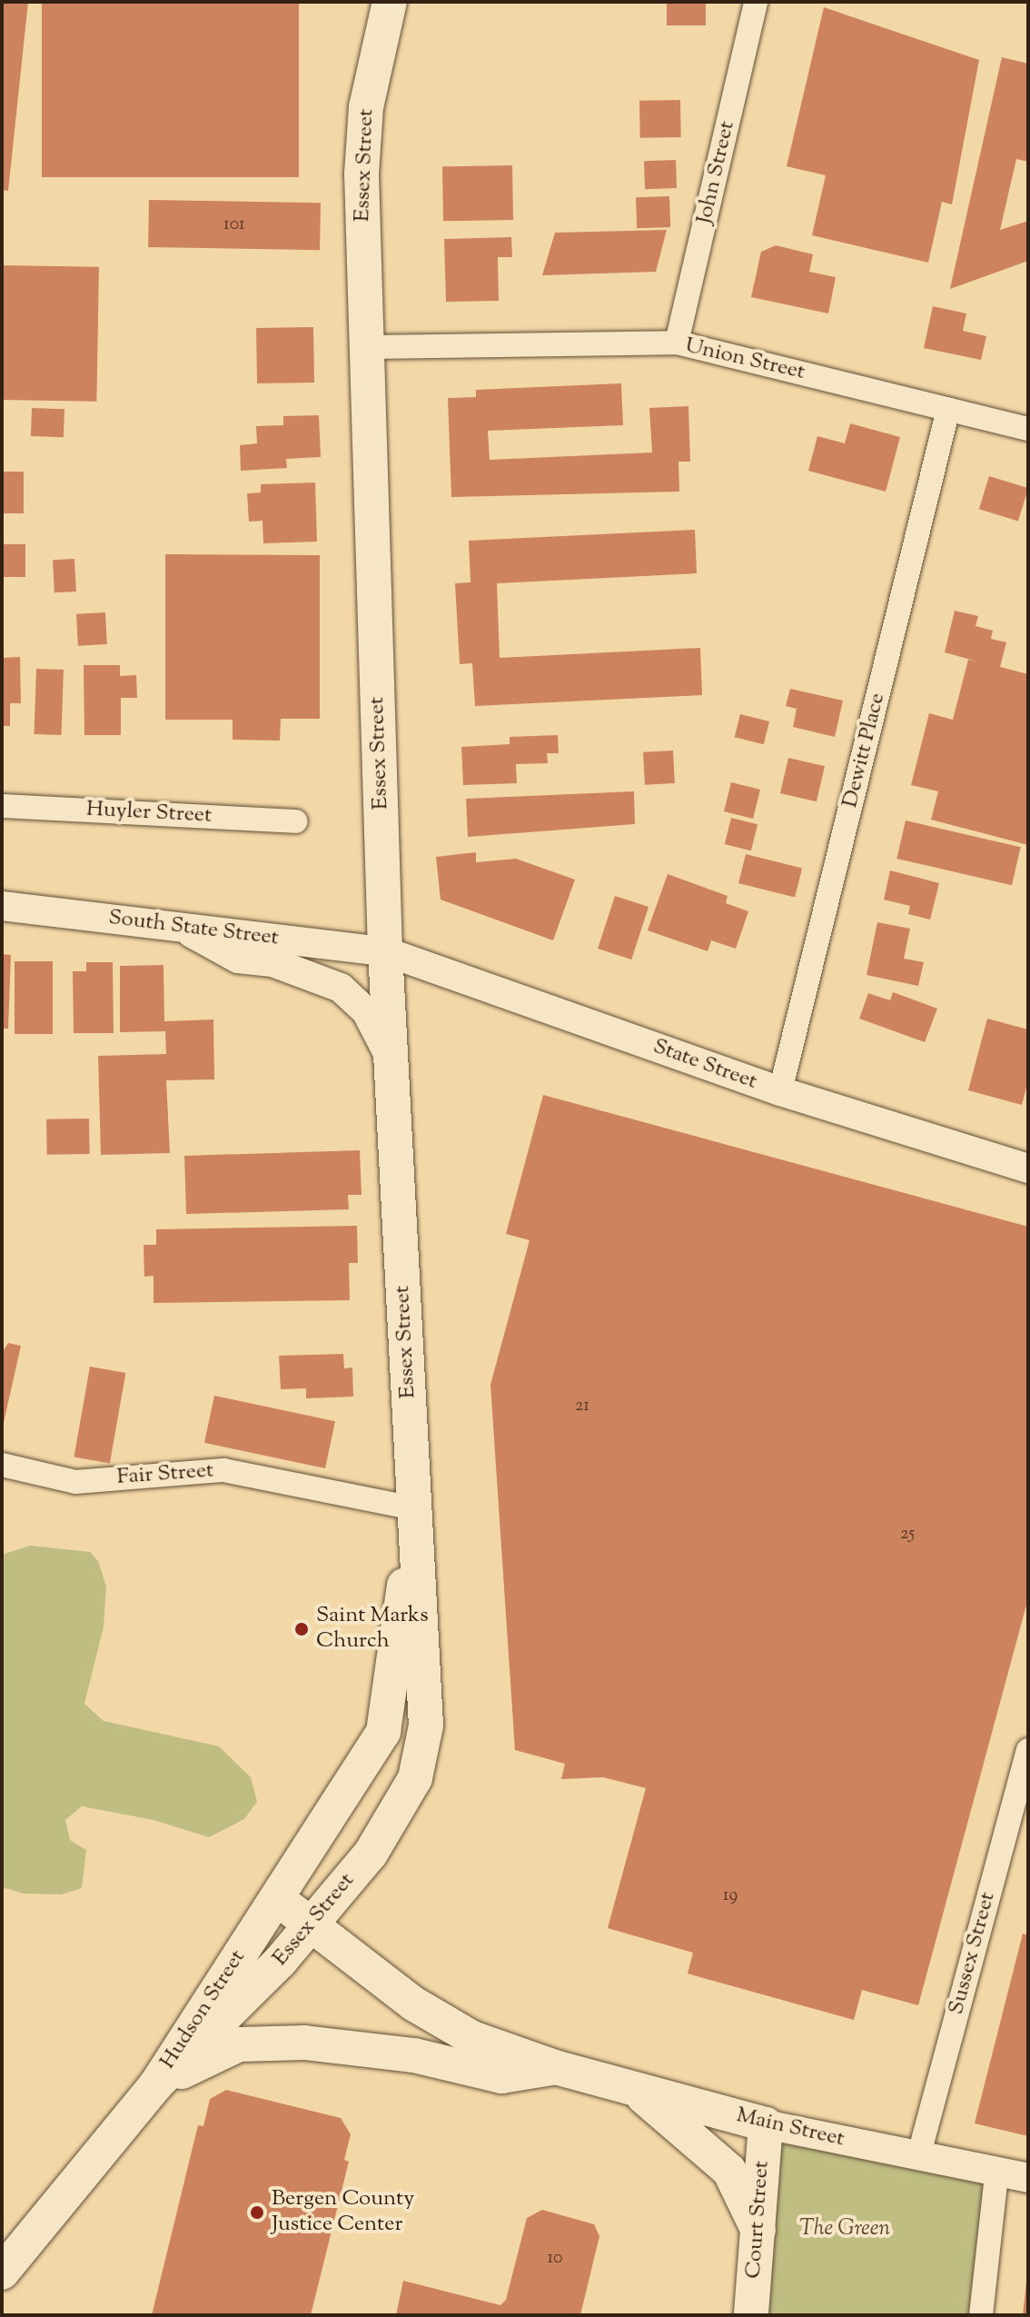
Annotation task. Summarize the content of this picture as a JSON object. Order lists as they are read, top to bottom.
{
  "streets": {
    "main road": [
      "Essex Street",
      "Hudson Street",
      "Main Street",
      "Court Street"
    ],
    "street": [
      "John Street",
      "Union Street",
      "Dewitt Place",
      "Huyler Street",
      "South State Street",
      "State Street",
      "Fair Street",
      "Sussex Street"
    ]
  },
  "crossings": [
    ["Essex Street", "Union Street"],
    ["Essex Street", "South State Street"],
    ["Essex Street", "State Street"],
    ["Essex Street", "Fair Street"],
    ["Essex Street", "Hudson Street"],
    ["Essex Street", "Main Street"],
    ["John Street", "Union Street"],
    ["Union Street", "Dewitt Place"],
    ["Dewitt Place", "State Street"],
    ["South State Street", "State Street"],
    ["Sussex Street", "Main Street"],
    ["Hudson Street", "Main Street"],
    ["Main Street", "Court Street"]
  ],
  "parks": ["The Green"],
  "places": ["Saint Marks Church", "Bergen County Justice Center"],
  "house_numbers": [
    "101",
    "21",
    "25",
    "19",
    "10"
  ]
}
